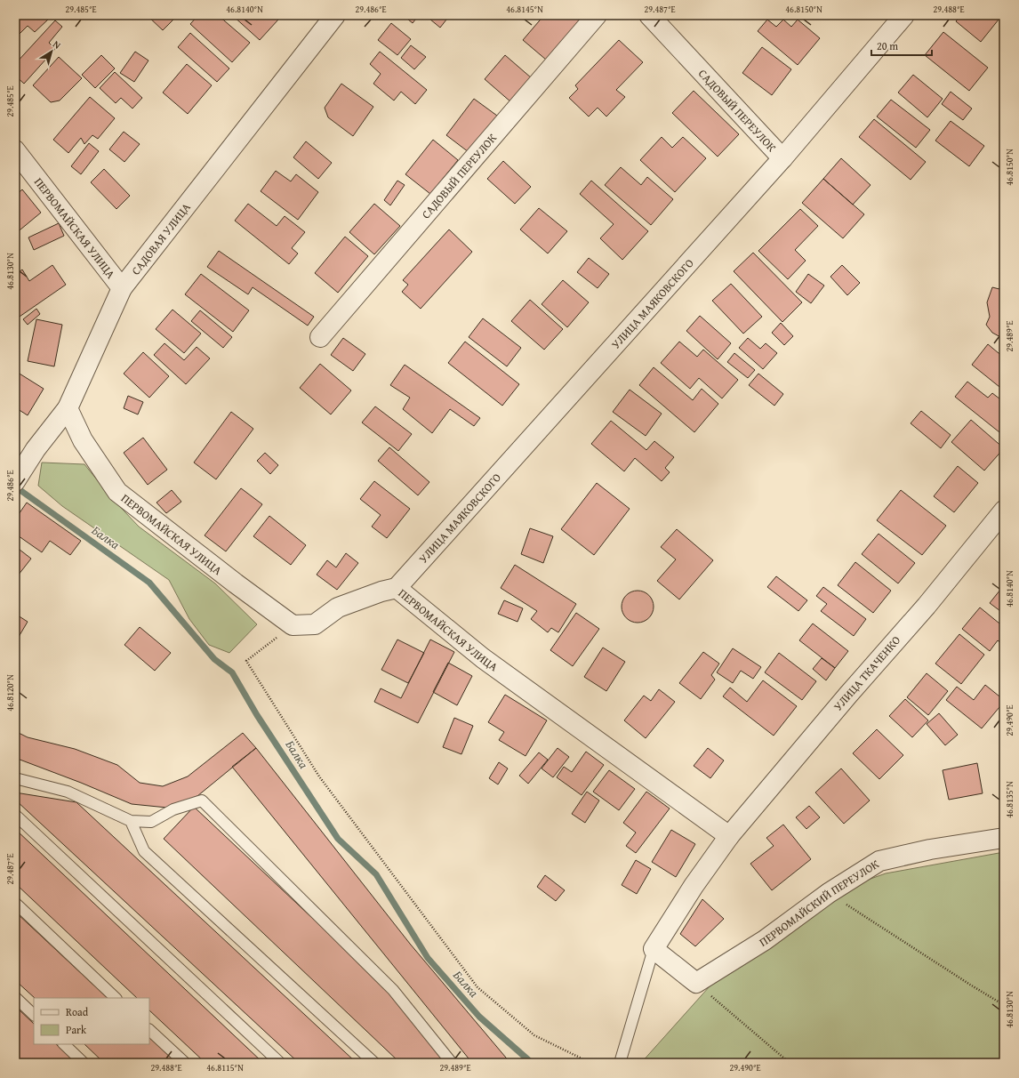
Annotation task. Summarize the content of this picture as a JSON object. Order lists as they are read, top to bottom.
{
  "streets": {
    "street": [
      "САДОВЫЙ ПЕРЕУЛОК",
      "ПЕРВОМАЙСКАЯ УЛИЦА",
      "САДОВАЯ УЛИЦА",
      "УЛИЦА МАЯКОВСКОГО",
      "УЛИЦА ТКАЧЕНКО",
      "ПЕРВОМАЙСКИЙ ПЕРЕУЛОК"
    ]
  },
  "crossings": [
    ["САДОВЫЙ ПЕРЕУЛОК", "УЛИЦА МАЯКОВСКОГО"],
    ["ПЕРВОМАЙСКАЯ УЛИЦА", "САДОВАЯ УЛИЦА"],
    ["ПЕРВОМАЙСКАЯ УЛИЦА", "УЛИЦА МАЯКОВСКОГО"],
    ["ПЕРВОМАЙСКАЯ УЛИЦА", "УЛИЦА ТКАЧЕНКО"]
  ],
  "water": ["Балка"],
  "legend": ["Road", "Park"],
  "scale_bar": "20 m",
  "north": "top right",
  "coordinates": [
    "29.485°E",
    "46.8140°N",
    "29.486°E",
    "46.8145°N",
    "29.487°E",
    "46.8150°N",
    "29.488°E",
    "46.8130°N",
    "29.489°E",
    "46.8120°N",
    "29.490°E",
    "46.8135°N",
    "46.8115°N"
  ]
}
